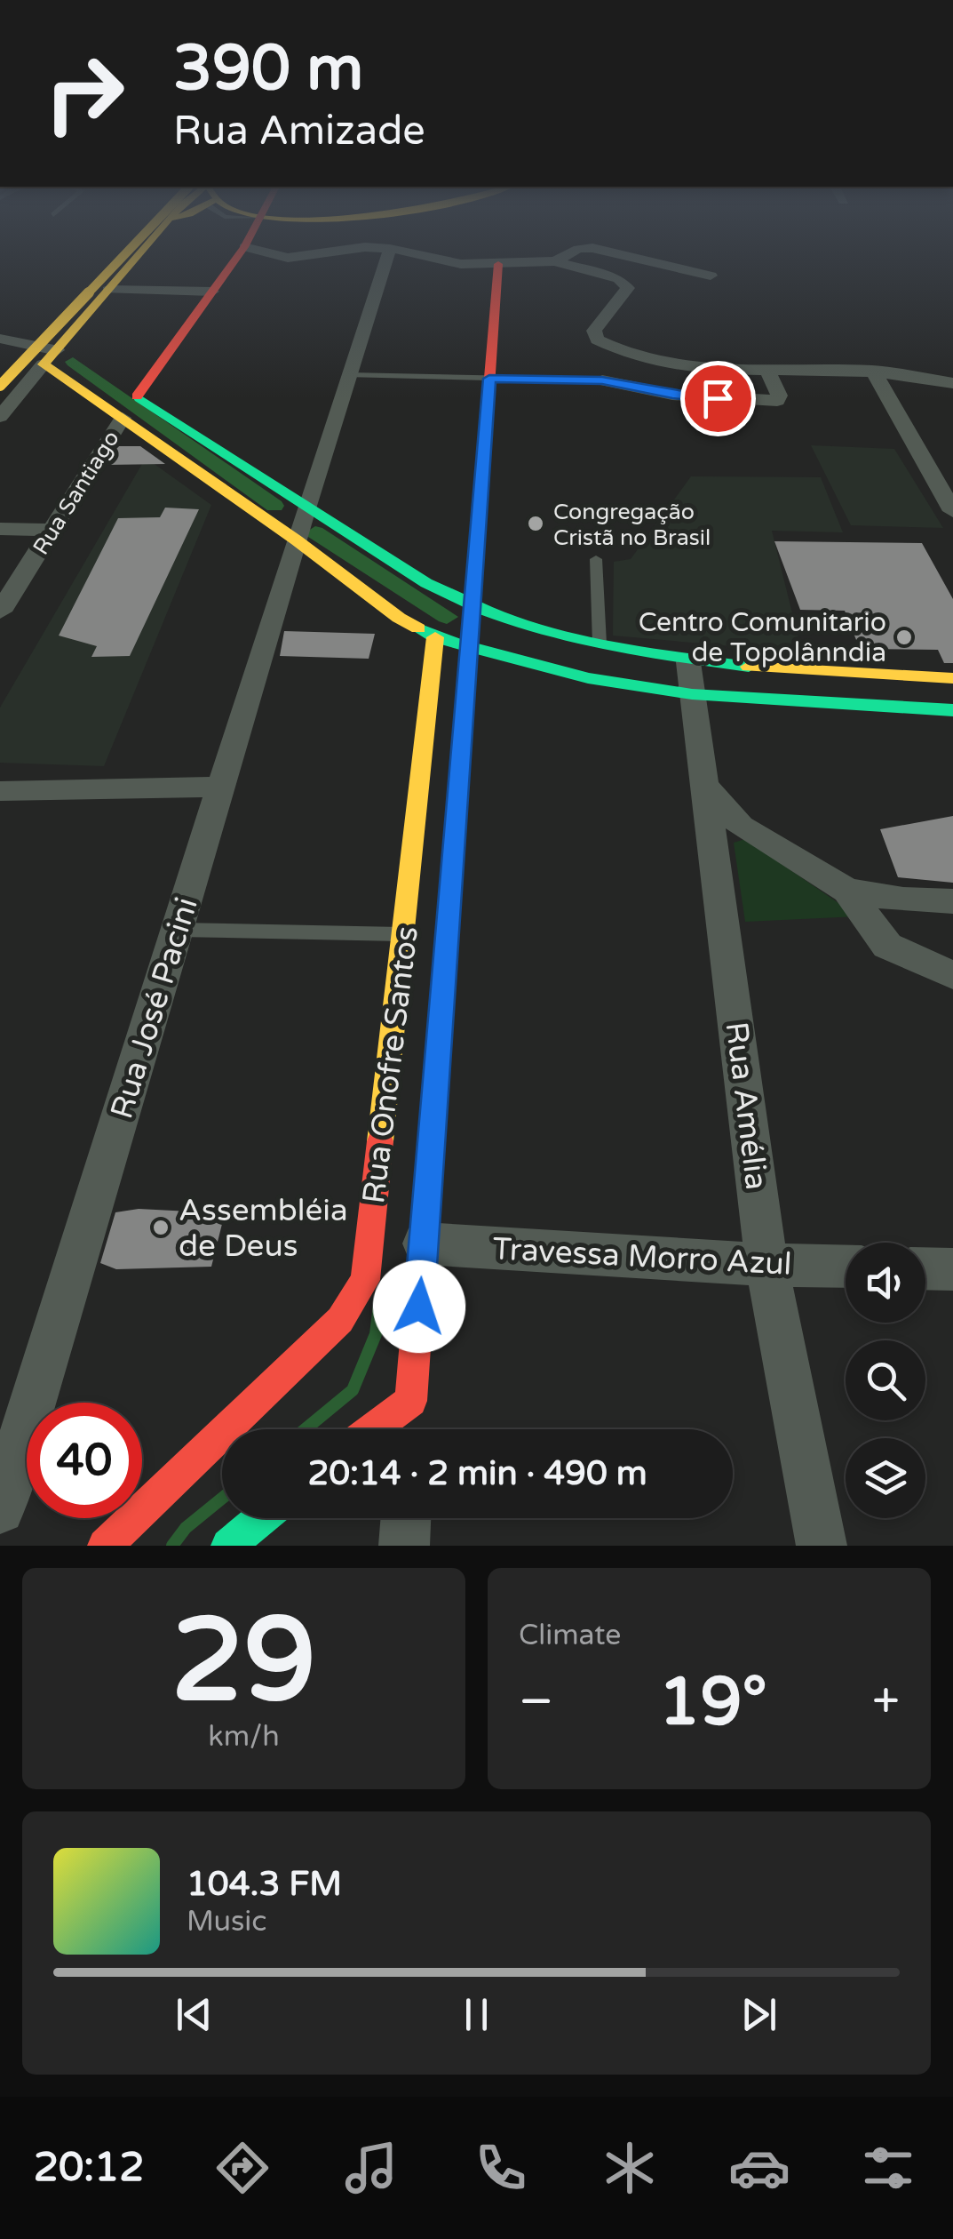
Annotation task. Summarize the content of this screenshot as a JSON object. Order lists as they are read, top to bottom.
{
  "streets": {
    "main road": ["Rua Onofre Santos"],
    "street": [
      "Rua Santiago",
      "Rua José Pacini",
      "Rua Amélia",
      "Travessa Morro Azul"
    ]
  },
  "crossings": [
    ["Rua Onofre Santos", "Travessa Morro Azul"],
    ["Rua Amélia", "Travessa Morro Azul"]
  ],
  "places": ["Congregação Cristã no Brasil", "Centro Comunitario de Topolânndia", "Assembléia de Deus"],
  "page": {
    "turn": ["390 m", "Rua Amizade"],
    "limit": "40",
    "trip": "20:14 · 2 min · 490 m",
    "tile": [
      ["29", "km/h"],
      "Climate"
    ],
    "heat": ["−", "19°", "+"],
    "song": ["104.3 FM", "Music"],
    "tabs": "20:12"
  }
}
